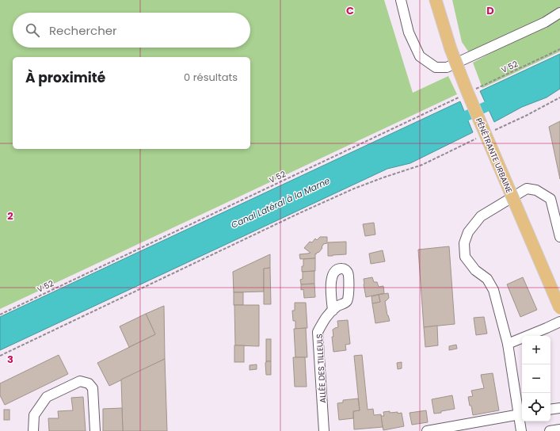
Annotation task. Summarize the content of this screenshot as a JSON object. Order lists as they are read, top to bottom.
{
  "streets": {
    "main road": ["PÉNÉTRANTE URBAINE"],
    "street": ["ALLÉE DES TILLEULS"],
    "path": ["V 52"]
  },
  "water": ["Canal Latéral à la Marne"],
  "page": {
    "search": "Rechercher",
    "heading": ["À proximité", "0 résultats"],
    "map_buttons": ["+", "−"]
  },
  "grid": {
    "columns": ["C", "D"],
    "rows": ["2", "3"]
  }
}
